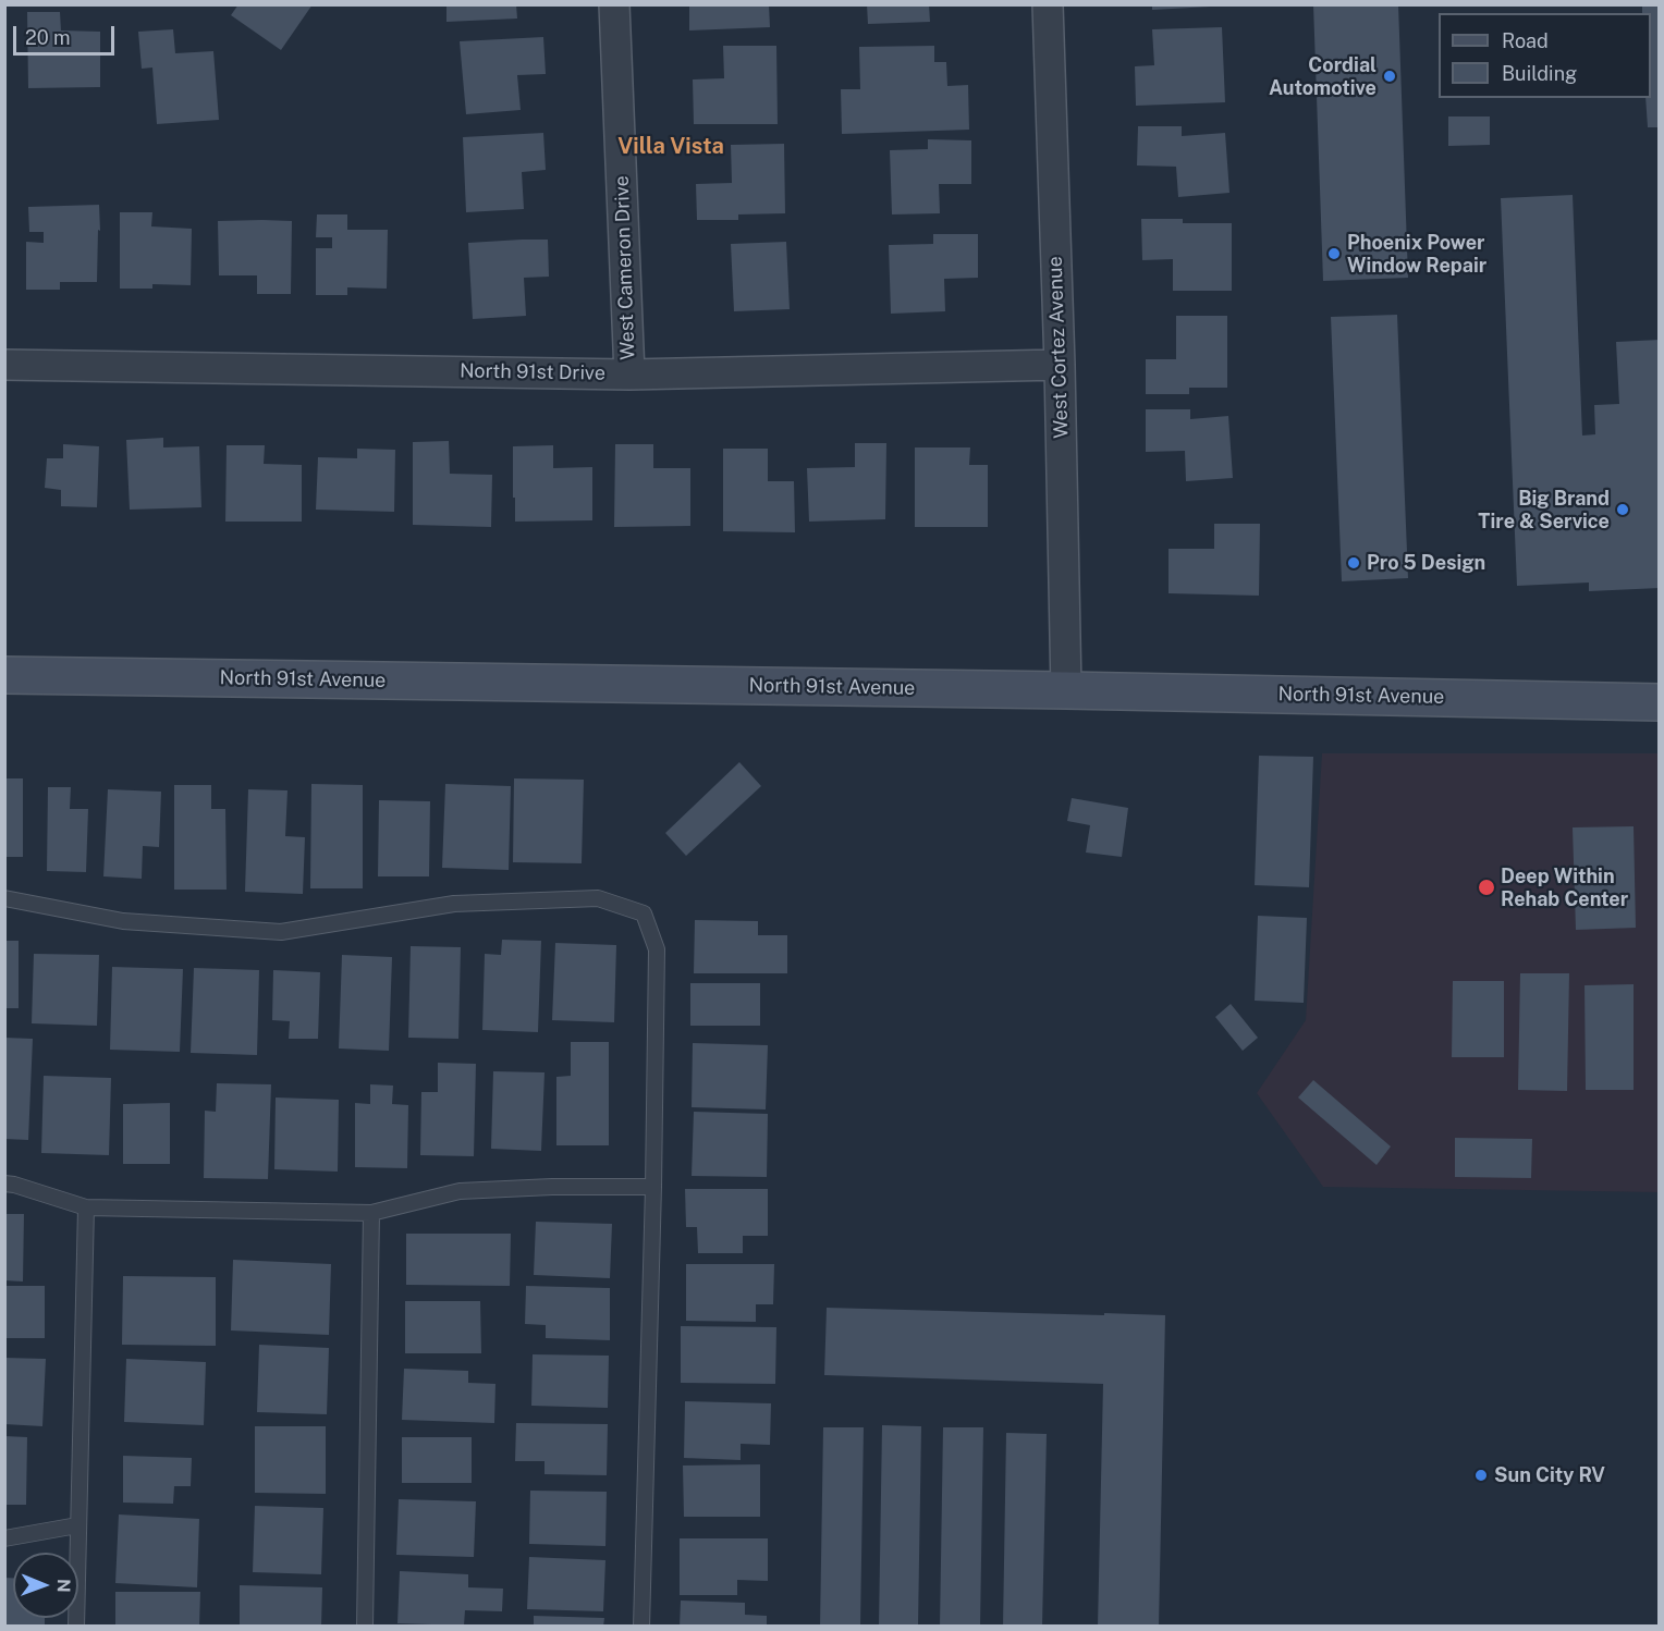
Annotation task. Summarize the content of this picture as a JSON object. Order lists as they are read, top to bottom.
{
  "streets": {
    "main road": ["North 91st Avenue"],
    "street": ["West Cameron Drive", "West Cortez Avenue", "North 91st Drive"]
  },
  "crossings": [
    ["West Cameron Drive", "North 91st Drive"],
    ["West Cortez Avenue", "North 91st Drive"],
    ["West Cortez Avenue", "North 91st Avenue"]
  ],
  "districts": ["Villa Vista"],
  "places": [
    "Cordial Automotive",
    "Phoenix Power Window Repair",
    "Big Brand Tire & Service",
    "Pro 5 Design",
    "Deep Within Rehab Center",
    "Sun City RV"
  ],
  "legend": ["Road", "Building"],
  "scale_bar": "20 m",
  "north": "right"
}
